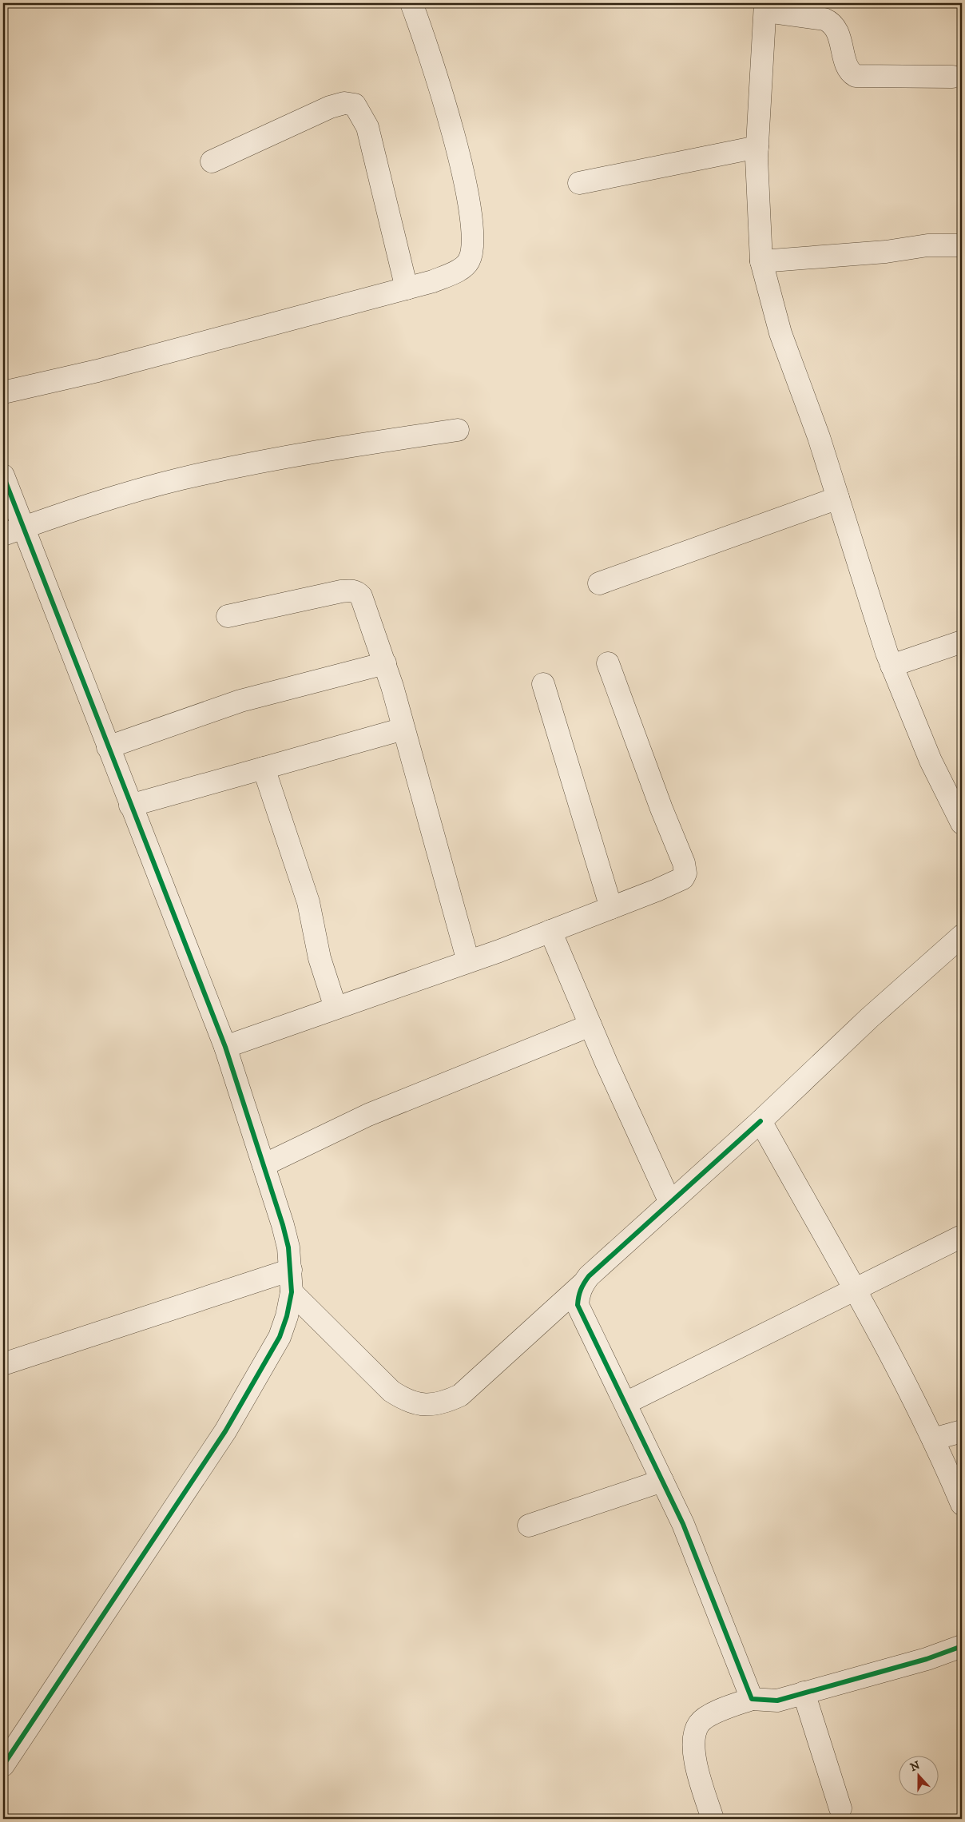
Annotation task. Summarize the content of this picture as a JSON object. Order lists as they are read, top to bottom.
{
  "north": "top"
}
